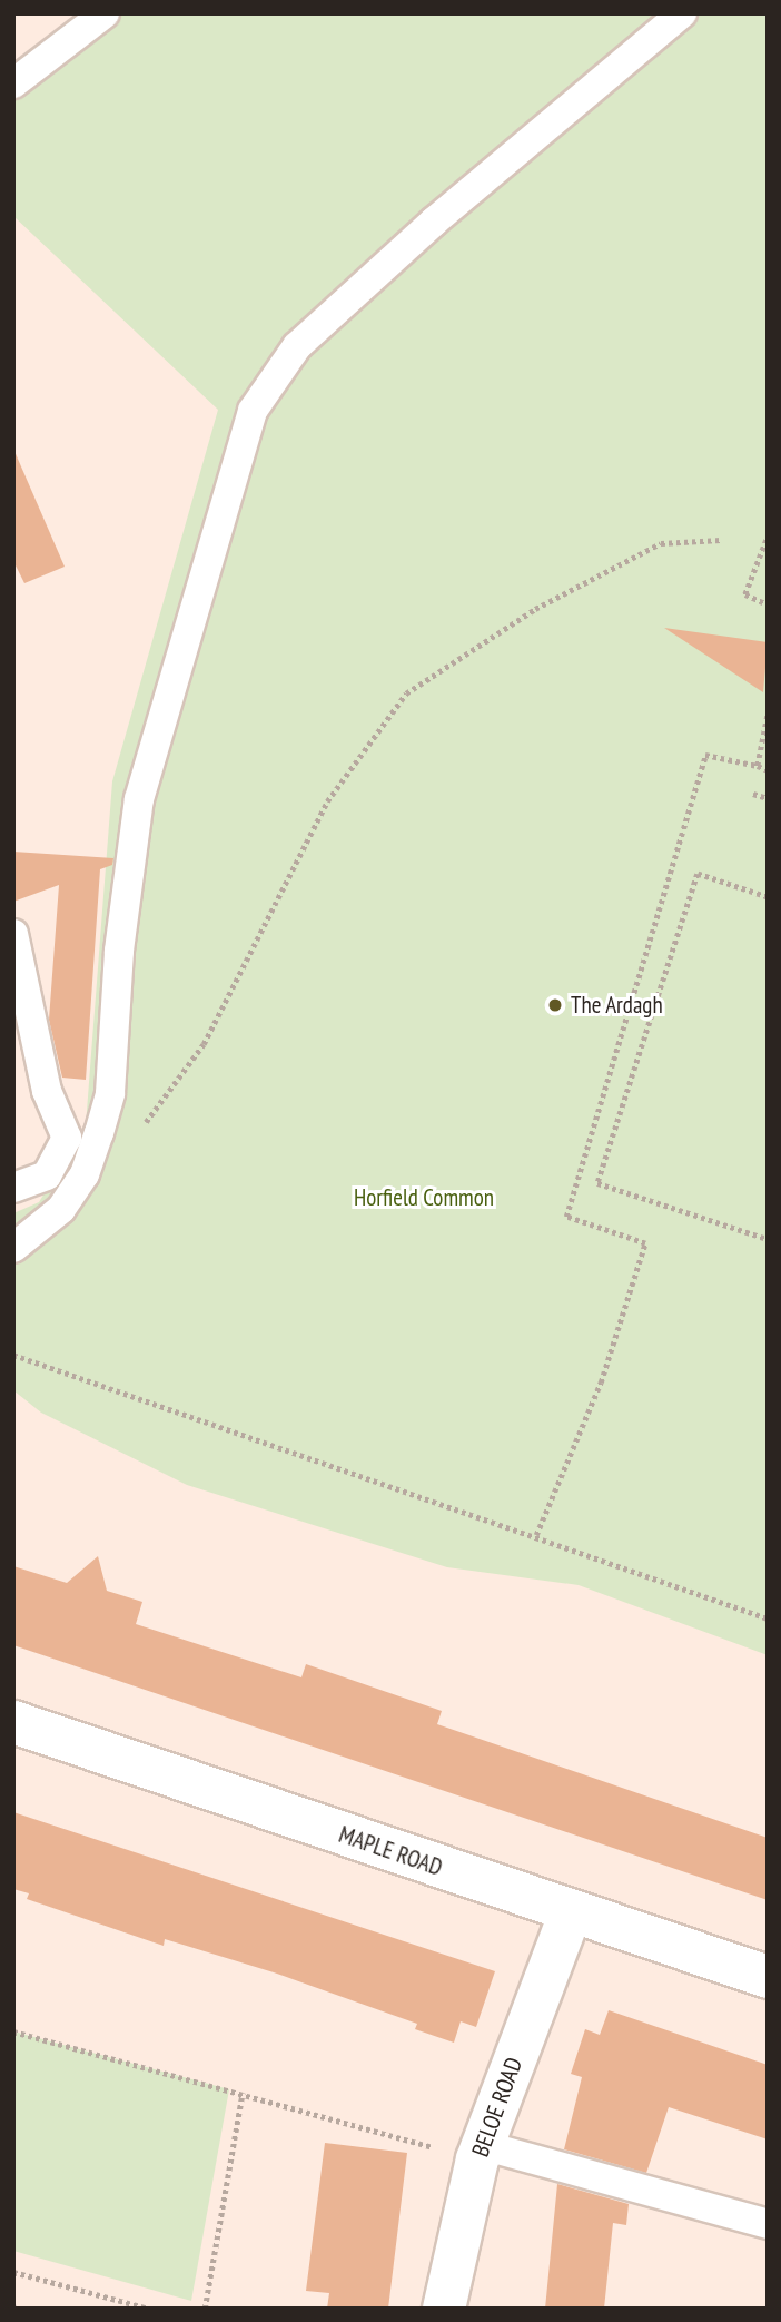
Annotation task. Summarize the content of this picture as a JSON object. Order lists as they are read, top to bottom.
{
  "streets": {
    "street": ["MAPLE ROAD", "BELOE ROAD"]
  },
  "crossings": [
    ["MAPLE ROAD", "BELOE ROAD"]
  ],
  "parks": ["Horfield Common"],
  "places": ["The Ardagh"]
}
